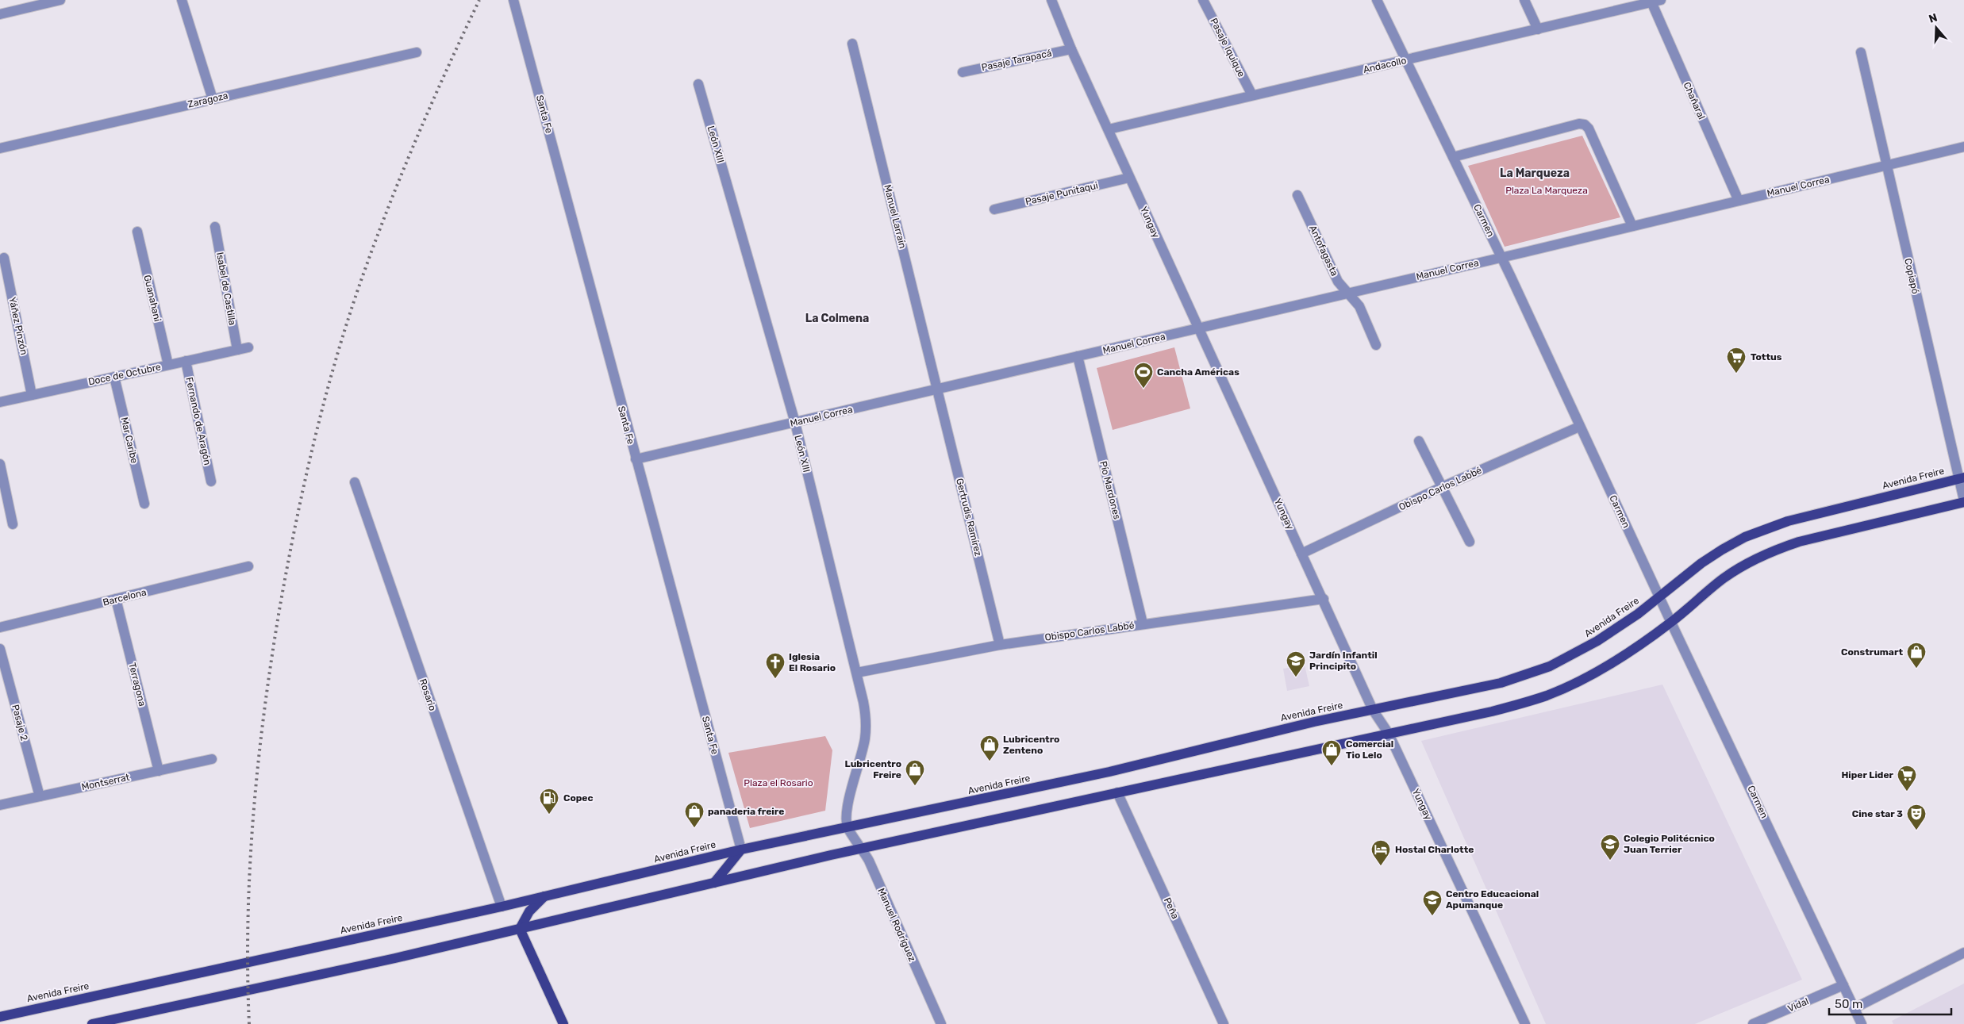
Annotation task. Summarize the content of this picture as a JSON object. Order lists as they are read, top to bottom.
{
  "streets": {
    "main road": ["Avenida Freire"],
    "street": [
      "Pasaje Iquique",
      "Pasaje Tarapacá",
      "Andacollo",
      "Zaragoza",
      "Chañaral",
      "Santa Fe",
      "León XIII",
      "Manuel Correa",
      "Pasaje Punitaqui",
      "Manuel Larraín",
      "Carmen",
      "Yungay",
      "Antofagasta",
      "Copiapó",
      "Isabel de Castilla",
      "Guanahani",
      "Yáñez Pinzón",
      "Doce de Octubre",
      "Fernando de Aragón",
      "Mar Caribe",
      "Obispo Carlos Labbé",
      "Pío Mardones",
      "Gertrudis Ramírez",
      "Barcelona",
      "Terragona",
      "Rosario",
      "Pasaje 2",
      "Montserrat",
      "Peña",
      "Manuel Rodríguez",
      "Vidal"
    ]
  },
  "crossings": [
    ["Pasaje Iquique", "Andacollo"],
    ["Pasaje Tarapacá", "Yungay"],
    ["Andacollo", "Chañaral"],
    ["Andacollo", "Carmen"],
    ["Andacollo", "Yungay"],
    ["Chañaral", "Manuel Correa"],
    ["Santa Fe", "Manuel Correa"],
    ["Santa Fe", "Avenida Freire"],
    ["León XIII", "Manuel Correa"],
    ["León XIII", "Avenida Freire"],
    ["León XIII", "Obispo Carlos Labbé"],
    ["León XIII", "Manuel Rodríguez"],
    ["Manuel Correa", "Manuel Larraín"],
    ["Manuel Correa", "Carmen"],
    ["Manuel Correa", "Yungay"],
    ["Manuel Correa", "Antofagasta"],
    ["Manuel Correa", "Copiapó"],
    ["Manuel Correa", "Pío Mardones"],
    ["Manuel Correa", "Gertrudis Ramírez"],
    ["Pasaje Punitaqui", "Yungay"],
    ["Manuel Larraín", "Gertrudis Ramírez"],
    ["Carmen", "Avenida Freire"],
    ["Carmen", "Obispo Carlos Labbé"],
    ["Carmen", "Vidal"],
    ["Yungay", "Avenida Freire"],
    ["Yungay", "Obispo Carlos Labbé"],
    ["Copiapó", "Avenida Freire"],
    ["Isabel de Castilla", "Doce de Octubre"],
    ["Guanahani", "Doce de Octubre"],
    ["Yáñez Pinzón", "Doce de Octubre"],
    ["Doce de Octubre", "Fernando de Aragón"],
    ["Doce de Octubre", "Mar Caribe"],
    ["Avenida Freire", "Rosario"],
    ["Avenida Freire", "Manuel Rodríguez"],
    ["Obispo Carlos Labbé", "Pío Mardones"],
    ["Obispo Carlos Labbé", "Gertrudis Ramírez"],
    ["Barcelona", "Terragona"],
    ["Terragona", "Montserrat"],
    ["Pasaje 2", "Montserrat"]
  ],
  "districts": ["La Marqueza", "La Colmena"],
  "parks": ["Plaza La Marqueza", "Plaza el Rosario"],
  "places": {
    "supermarket": ["Tottus", "Hiper Lider"],
    "sports": ["Cancha Américas"],
    "shop": [
      "Construmart",
      "Lubricentro Zenteno",
      "Comercial Tio Lelo",
      "Lubricentro Freire",
      "panaderia freire"
    ],
    "school or university": ["Jardín Infantil Principito", "Colegio Politécnico Juan Terrier", "Centro Educacional Apumanque"],
    "church": ["Iglesia El Rosario"],
    "fuel station": ["Copec"],
    "theatre": ["Cine star 3"],
    "hotel": ["Hostal Charlotte"]
  },
  "scale_bar": "50 m",
  "north": "top"
}
